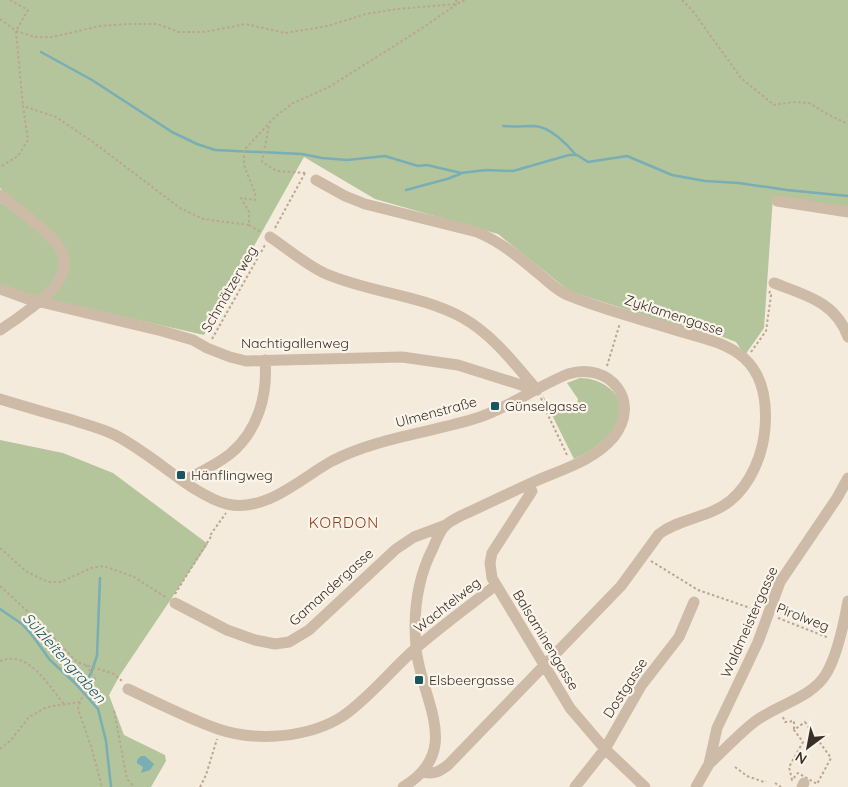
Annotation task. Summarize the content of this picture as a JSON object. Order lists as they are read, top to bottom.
{
  "streets": {
    "street": [
      "Zyklamengasse",
      "Nachtigallenweg",
      "Ulmenstraße",
      "Gamandergasse",
      "Wachtelweg",
      "Waldmeistergasse",
      "Balsaminengasse",
      "Dostgasse"
    ],
    "path": ["Schmätzerweg", "Pirolweg"]
  },
  "crossings": [
    ["Schmätzerweg", "Nachtigallenweg"],
    ["Zyklamengasse", "Pirolweg"],
    ["Zyklamengasse", "Balsaminengasse"],
    ["Nachtigallenweg", "Ulmenstraße"],
    ["Ulmenstraße", "Gamandergasse"],
    ["Wachtelweg", "Balsaminengasse"],
    ["Pirolweg", "Waldmeistergasse"],
    ["Balsaminengasse", "Dostgasse"]
  ],
  "districts": ["KORDON"],
  "water": ["Sülzleitengraben"],
  "places": {
    "transit": ["Günselgasse", "Hänflingweg", "Elsbeergasse"]
  },
  "north": "bottom left"
}
